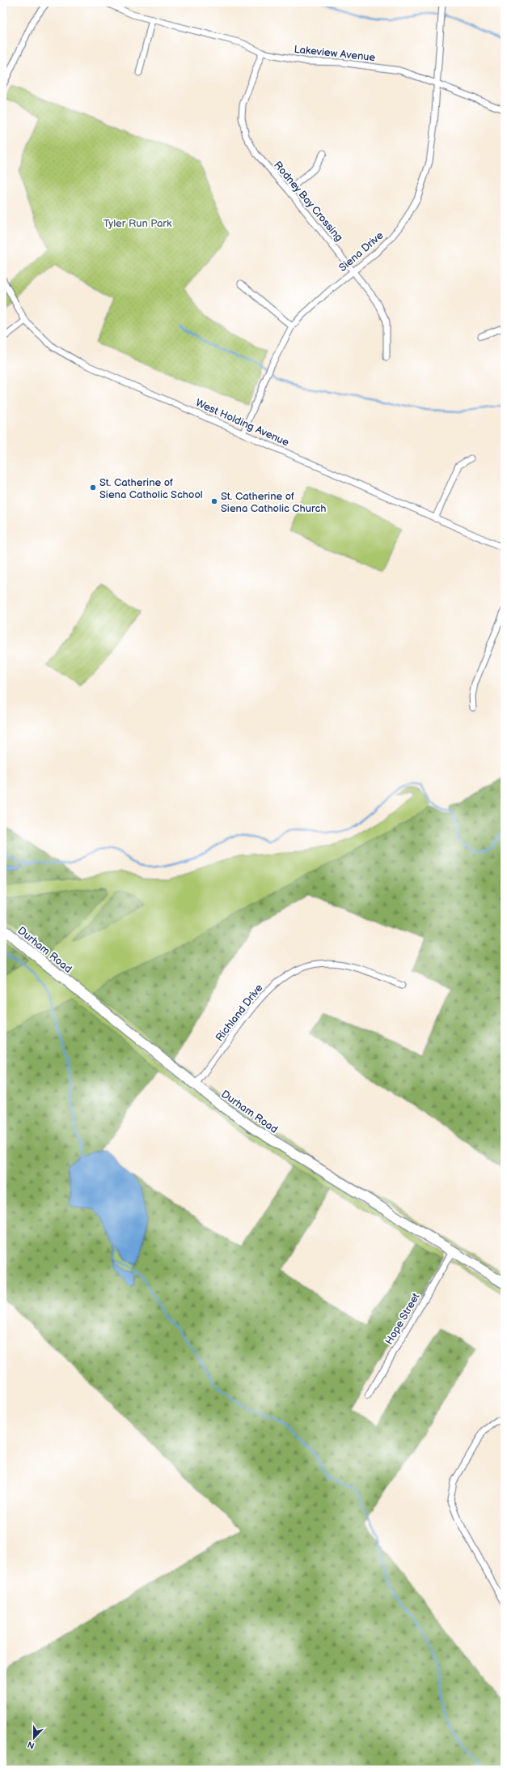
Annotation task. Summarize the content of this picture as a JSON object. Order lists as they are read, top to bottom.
{
  "streets": {
    "main road": ["Durham Road"],
    "street": [
      "Lakeview Avenue",
      "Rodney Bay Crossing",
      "Siena Drive",
      "West Holding Avenue",
      "Richland Drive",
      "Hope Street"
    ]
  },
  "crossings": [
    ["Lakeview Avenue", "Rodney Bay Crossing"],
    ["Lakeview Avenue", "Siena Drive"],
    ["Rodney Bay Crossing", "Siena Drive"],
    ["Siena Drive", "West Holding Avenue"],
    ["Durham Road", "Richland Drive"],
    ["Durham Road", "Hope Street"]
  ],
  "parks": ["Tyler Run Park"],
  "places": ["St. Catherine of Siena Catholic School", "St. Catherine of Siena Catholic Church"],
  "north": "bottom"
}
